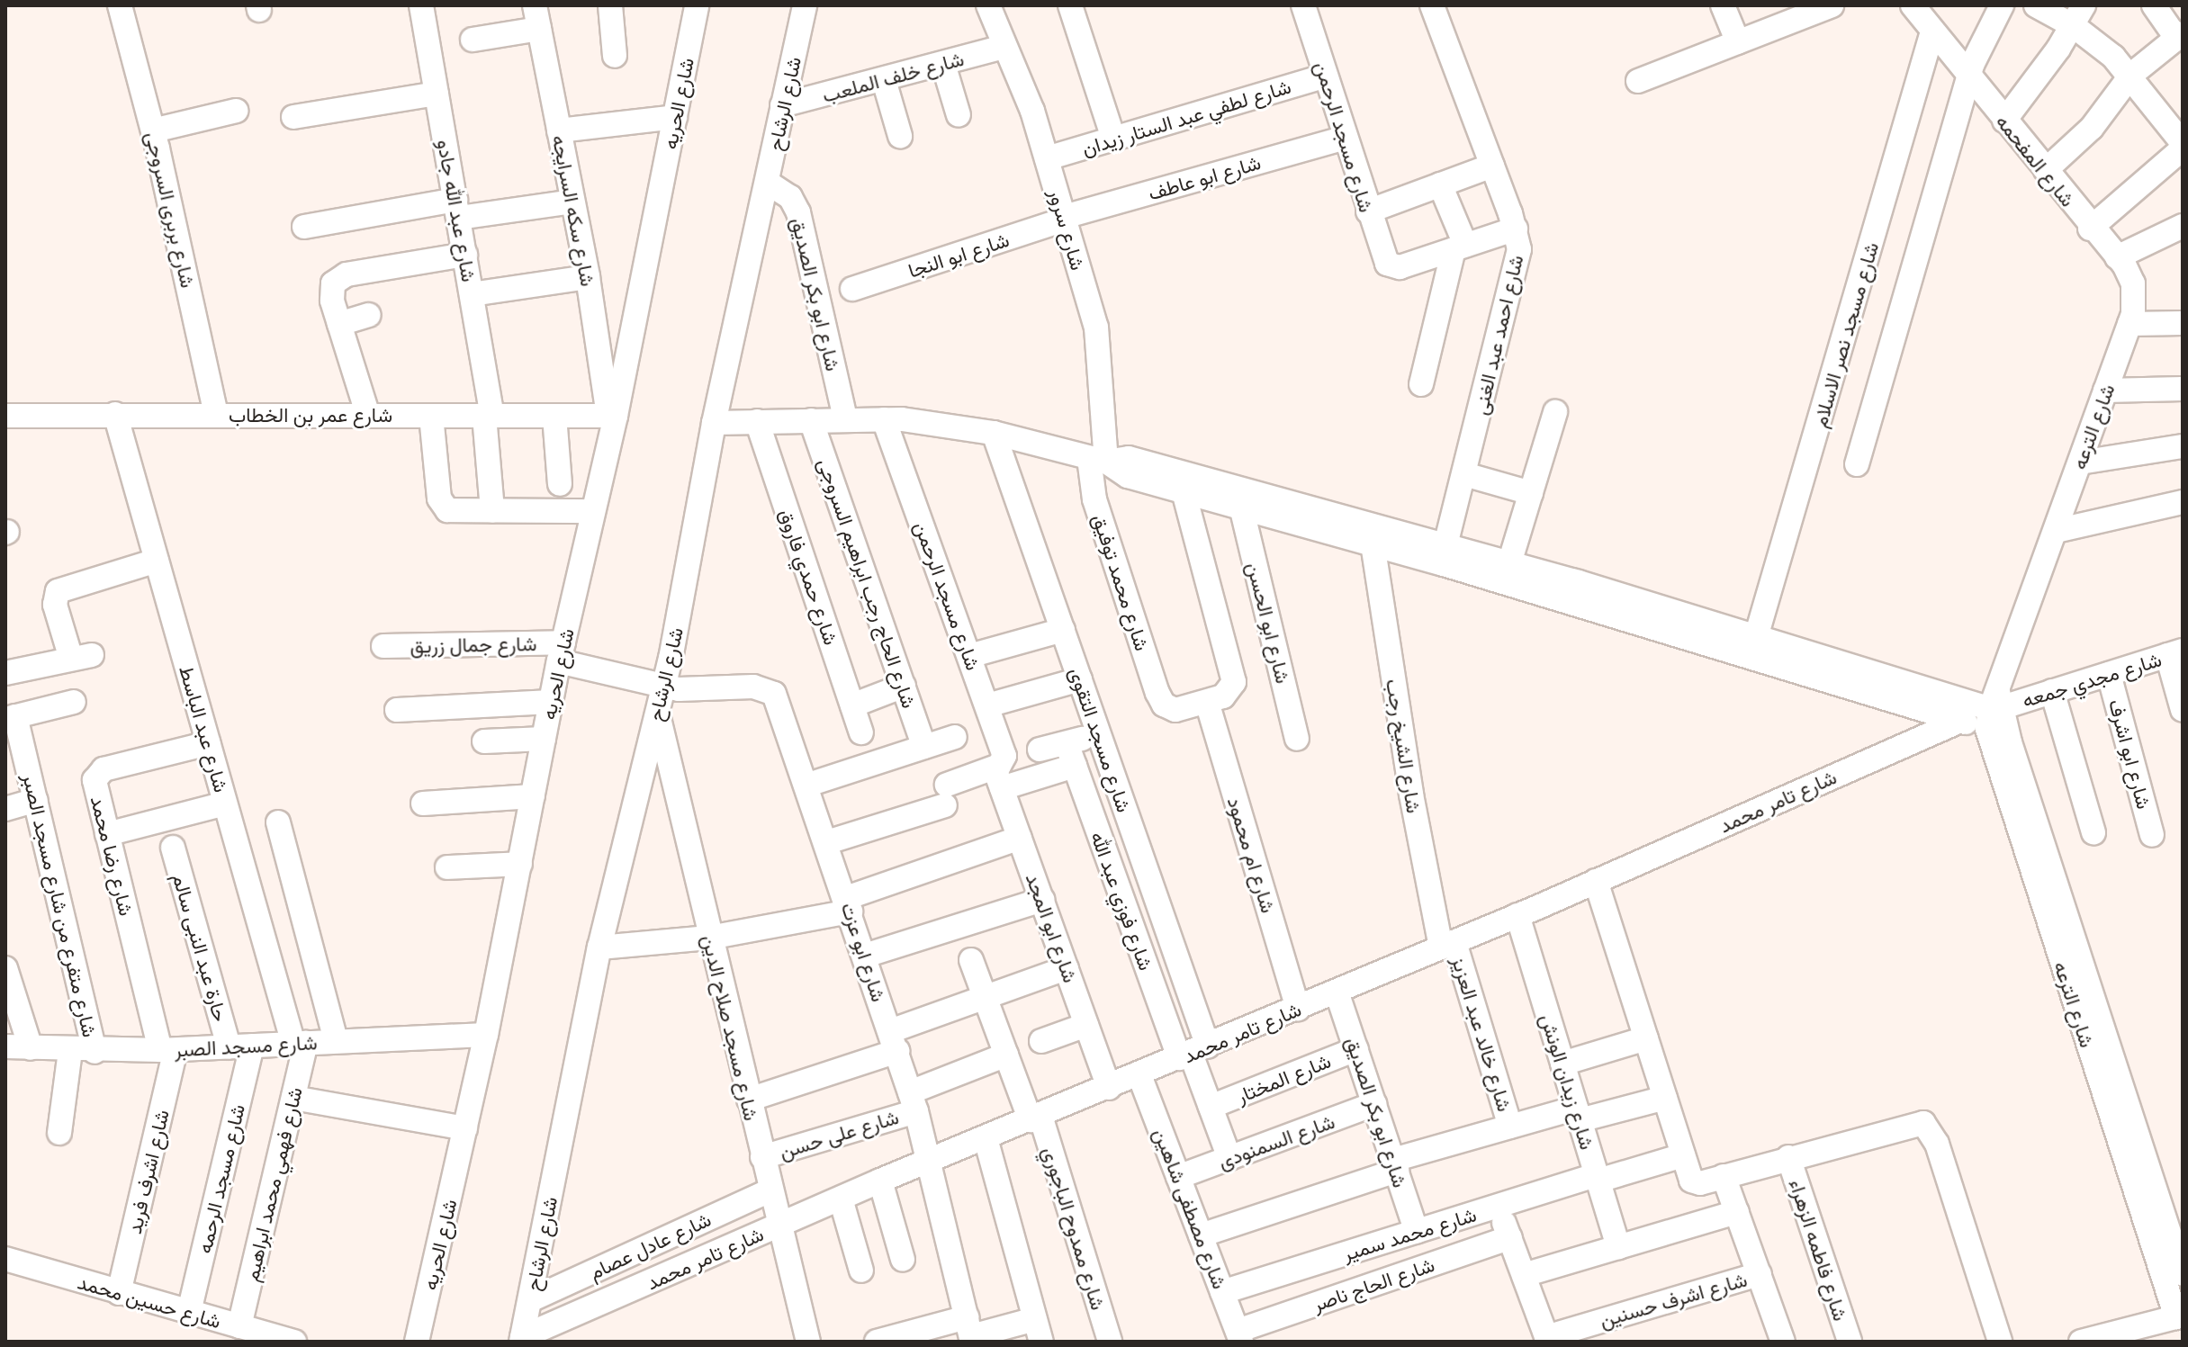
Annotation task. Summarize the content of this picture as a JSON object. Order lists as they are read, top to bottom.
{
  "streets": {
    "street": [
      "شارع خلف الملعب",
      "شارع الحريه",
      "شارع الرشاح",
      "شارع لطفي عبد الستار زيدان",
      "شارع مسجد الرحمن",
      "شارع المفحمه",
      "شارع ابو عاطف",
      "شارع بربرى السروجى",
      "شارع عبد الله جادو",
      "شارع سكه السرايجه",
      "شارع سرور",
      "شارع ابو النجا",
      "شارع ابو بكر الصديق",
      "شارع احمد عبد الغنى",
      "شارع مسجد نصر الاسلام",
      "شارع عمر بن الخطاب",
      "شارع الترعه",
      "شارع حمدي فاروق",
      "شارع محمد توفيق",
      "شارع الحاج رجب ابراهيم السروجى",
      "شارع ابو الحسن",
      "شارع جمال زريق",
      "شارع مجدي جمعه",
      "شارع عبد الباسط",
      "شارع مسجد التقوى",
      "شارع الشيخ رجب",
      "شارع ابو اشرف",
      "شارع تامر محمد",
      "شارع ام محمود",
      "شارع رضا محمد",
      "شارع فوزي عبد الله",
      "شارع متفرع من شارع مسجد الصبر",
      "شارع ابو المجد",
      "حارة عبد النبى سالم",
      "شارع ابو عزت",
      "شارع مسجد صلاح الدين",
      "شارع خالد عبد العزيز",
      "شارع مسجد الصبر",
      "شارع المختار",
      "شارع زيدان الونش",
      "شارع على حسن",
      "شارع السمنودى",
      "شارع اشرف فريد",
      "شارع مسجد الرحمه",
      "شارع فهمي محمد ابراهيم",
      "شارع مصطفى شاهين",
      "شارع ممدوح الباجوري",
      "شارع محمد سمير",
      "شارع عادل عصام",
      "شارع فاطمه الزهراء",
      "شارع الحاج ناصر",
      "شارع اشرف حسنين",
      "شارع حسين محمد"
    ]
  },
  "crossings": [
    ["شارع خلف الملعب", "شارع الرشاح"],
    ["شارع خلف الملعب", "شارع سرور"],
    ["شارع الحريه", "شارع سكه السرايجه"],
    ["شارع الحريه", "شارع عمر بن الخطاب"],
    ["شارع الحريه", "شارع جمال زريق"],
    ["شارع الحريه", "شارع مسجد الصبر"],
    ["شارع الرشاح", "شارع ابو بكر الصديق"],
    ["شارع الرشاح", "شارع جمال زريق"],
    ["شارع الرشاح", "شارع تامر محمد"],
    ["شارع الرشاح", "شارع ابو عزت"],
    ["شارع الرشاح", "شارع مسجد صلاح الدين"],
    ["شارع الرشاح", "شارع عادل عصام"],
    ["شارع لطفي عبد الستار زيدان", "شارع مسجد الرحمن"],
    ["شارع لطفي عبد الستار زيدان", "شارع سرور"],
    ["شارع مسجد الرحمن", "شارع ابو عاطف"],
    ["شارع مسجد الرحمن", "شارع ابو المجد"],
    ["شارع المفحمه", "شارع مسجد نصر الاسلام"],
    ["شارع المفحمه", "شارع الترعه"],
    ["شارع ابو عاطف", "شارع سرور"],
    ["شارع ابو عاطف", "شارع ابو النجا"],
    ["شارع بربرى السروجى", "شارع عمر بن الخطاب"],
    ["شارع عبد الله جادو", "شارع عمر بن الخطاب"],
    ["شارع سكه السرايجه", "شارع عمر بن الخطاب"],
    ["شارع سرور", "شارع ابو النجا"],
    ["شارع سرور", "شارع محمد توفيق"],
    ["شارع ابو بكر الصديق", "شارع تامر محمد"],
    ["شارع ابو بكر الصديق", "شارع المختار"],
    ["شارع ابو بكر الصديق", "شارع السمنودى"],
    ["شارع ابو بكر الصديق", "شارع محمد سمير"],
    ["شارع عمر بن الخطاب", "شارع عبد الباسط"],
    ["شارع الترعه", "شارع مجدي جمعه"],
    ["شارع محمد توفيق", "شارع ام محمود"],
    ["شارع جمال زريق", "شارع ابو عزت"],
    ["شارع مجدي جمعه", "شارع ابو اشرف"],
    ["شارع عبد الباسط", "شارع رضا محمد"],
    ["شارع عبد الباسط", "شارع مسجد الصبر"],
    ["شارع عبد الباسط", "شارع فهمي محمد ابراهيم"],
    ["شارع مسجد التقوى", "شارع تامر محمد"],
    ["شارع مسجد التقوى", "شارع فوزي عبد الله"],
    ["شارع الشيخ رجب", "شارع تامر محمد"],
    ["شارع الشيخ رجب", "شارع خالد عبد العزيز"],
    ["شارع تامر محمد", "شارع ام محمود"],
    ["شارع تامر محمد", "شارع فوزي عبد الله"],
    ["شارع تامر محمد", "شارع ابو المجد"],
    ["شارع تامر محمد", "شارع ابو عزت"],
    ["شارع تامر محمد", "شارع مسجد صلاح الدين"],
    ["شارع تامر محمد", "شارع خالد عبد العزيز"],
    ["شارع تامر محمد", "شارع زيدان الونش"],
    ["شارع تامر محمد", "شارع مصطفى شاهين"],
    ["شارع تامر محمد", "شارع ممدوح الباجوري"],
    ["شارع رضا محمد", "شارع مسجد الصبر"],
    ["شارع رضا محمد", "شارع اشرف فريد"],
    ["شارع متفرع من شارع مسجد الصبر", "شارع مسجد الصبر"],
    ["حارة عبد النبى سالم", "شارع مسجد الصبر"],
    ["حارة عبد النبى سالم", "شارع مسجد الرحمه"],
    ["شارع ابو عزت", "شارع على حسن"],
    ["شارع مسجد صلاح الدين", "شارع على حسن"],
    ["شارع مسجد صلاح الدين", "شارع عادل عصام"],
    ["شارع مسجد الصبر", "شارع اشرف فريد"],
    ["شارع مسجد الصبر", "شارع مسجد الرحمه"],
    ["شارع مسجد الصبر", "شارع فهمي محمد ابراهيم"],
    ["شارع زيدان الونش", "شارع محمد سمير"],
    ["شارع على حسن", "شارع ممدوح الباجوري"],
    ["شارع السمنودى", "شارع مصطفى شاهين"],
    ["شارع اشرف فريد", "شارع حسين محمد"],
    ["شارع مسجد الرحمه", "شارع حسين محمد"],
    ["شارع فهمي محمد ابراهيم", "شارع حسين محمد"],
    ["شارع مصطفى شاهين", "شارع محمد سمير"],
    ["شارع مصطفى شاهين", "شارع الحاج ناصر"]
  ]
}
